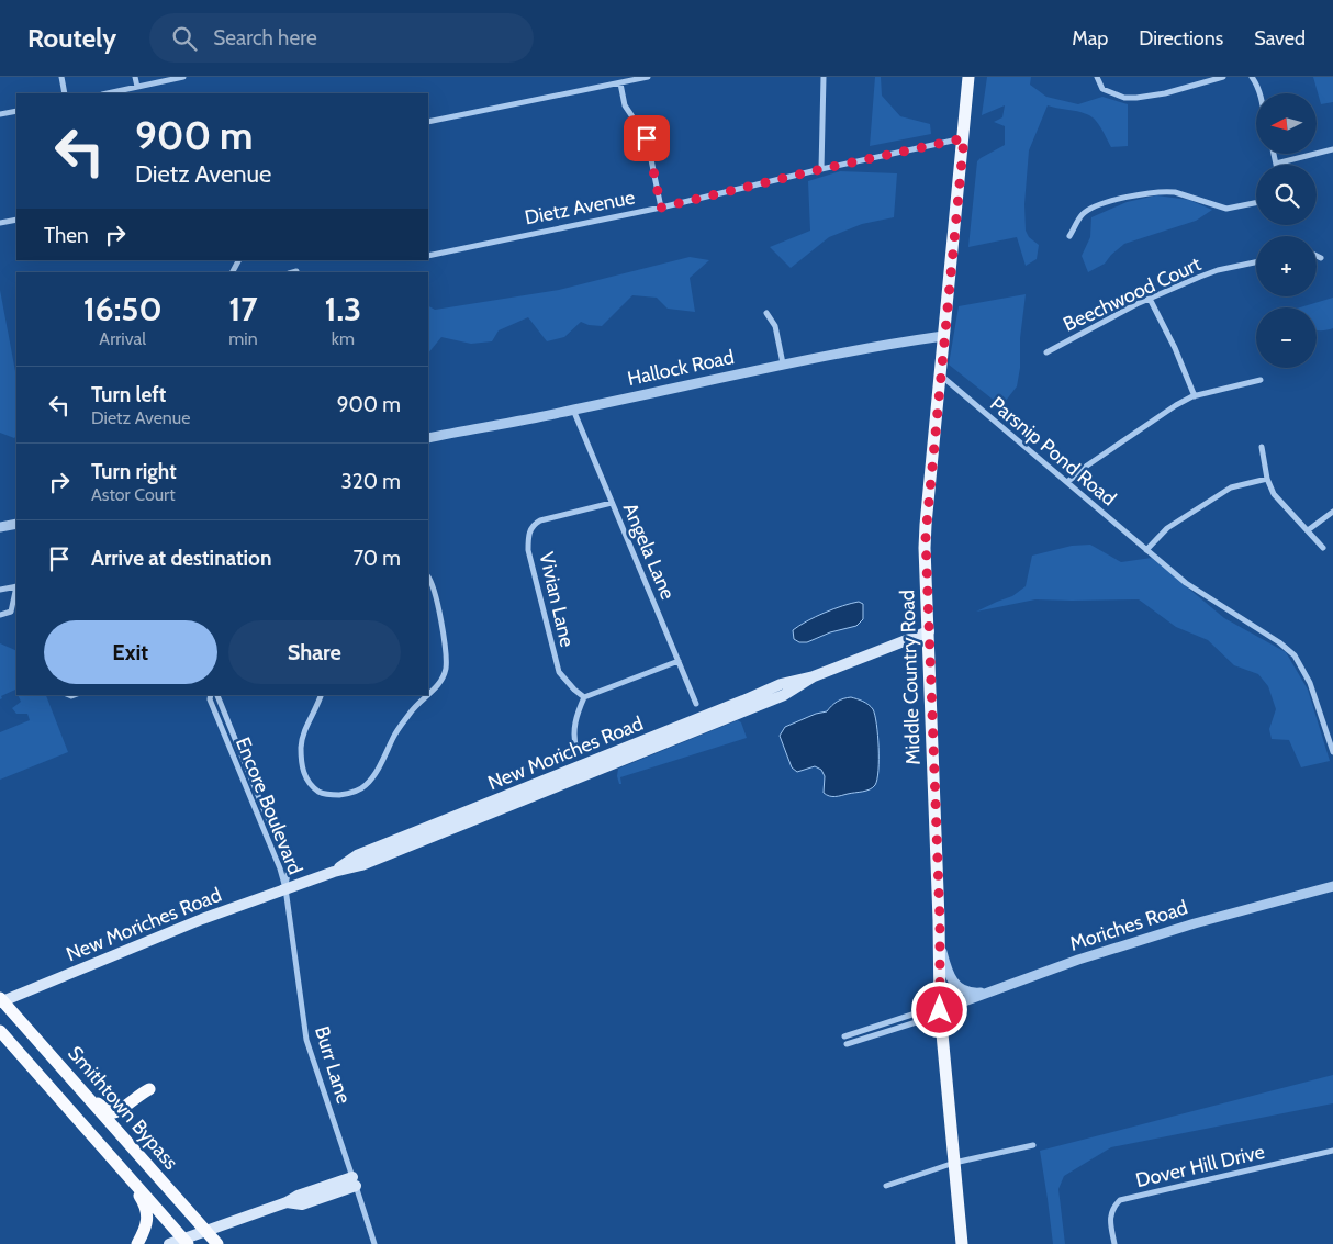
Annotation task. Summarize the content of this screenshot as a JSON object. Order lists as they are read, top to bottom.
{
  "streets": {
    "highway": ["Smithtown Bypass"],
    "main road": ["Middle Country Road", "New Moriches Road"],
    "street": [
      "Dietz Avenue",
      "Beechwood Court",
      "Hallock Road",
      "Parsnip Pond Road",
      "Angela Lane",
      "Vivian Lane",
      "Encore Boulevard",
      "Moriches Road",
      "Burr Lane",
      "Dover Hill Drive"
    ]
  },
  "crossings": [
    ["Dietz Avenue", "Middle Country Road"],
    ["Hallock Road", "Angela Lane"],
    ["Hallock Road", "Middle Country Road"],
    ["Parsnip Pond Road", "Middle Country Road"],
    ["Angela Lane", "Vivian Lane"],
    ["Middle Country Road", "New Moriches Road"],
    ["Middle Country Road", "Moriches Road"],
    ["New Moriches Road", "Encore Boulevard"],
    ["New Moriches Road", "Burr Lane"],
    ["New Moriches Road", "Smithtown Bypass"],
    ["Encore Boulevard", "Burr Lane"]
  ],
  "north": "left",
  "page": {
    "header": "Routely",
    "search": "Search here",
    "nav": ["Map", "Directions", "Saved"],
    "map_buttons": ["+", "−"],
    "turn": ["900 m", "Dietz Avenue"],
    "then": "Then",
    "eta": [
      "16:50",
      "Arrival",
      "17",
      "min",
      "1.3",
      "km"
    ],
    "list": [
      {
        "name": "Turn left",
        "note": "Dietz Avenue",
        "value": "900 m"
      },
      {
        "name": "Turn right",
        "note": "Astor Court",
        "value": "320 m"
      },
      {
        "name": "Arrive at destination",
        "value": "70 m"
      }
    ],
    "buttons": ["Exit", "Share"]
  }
}
